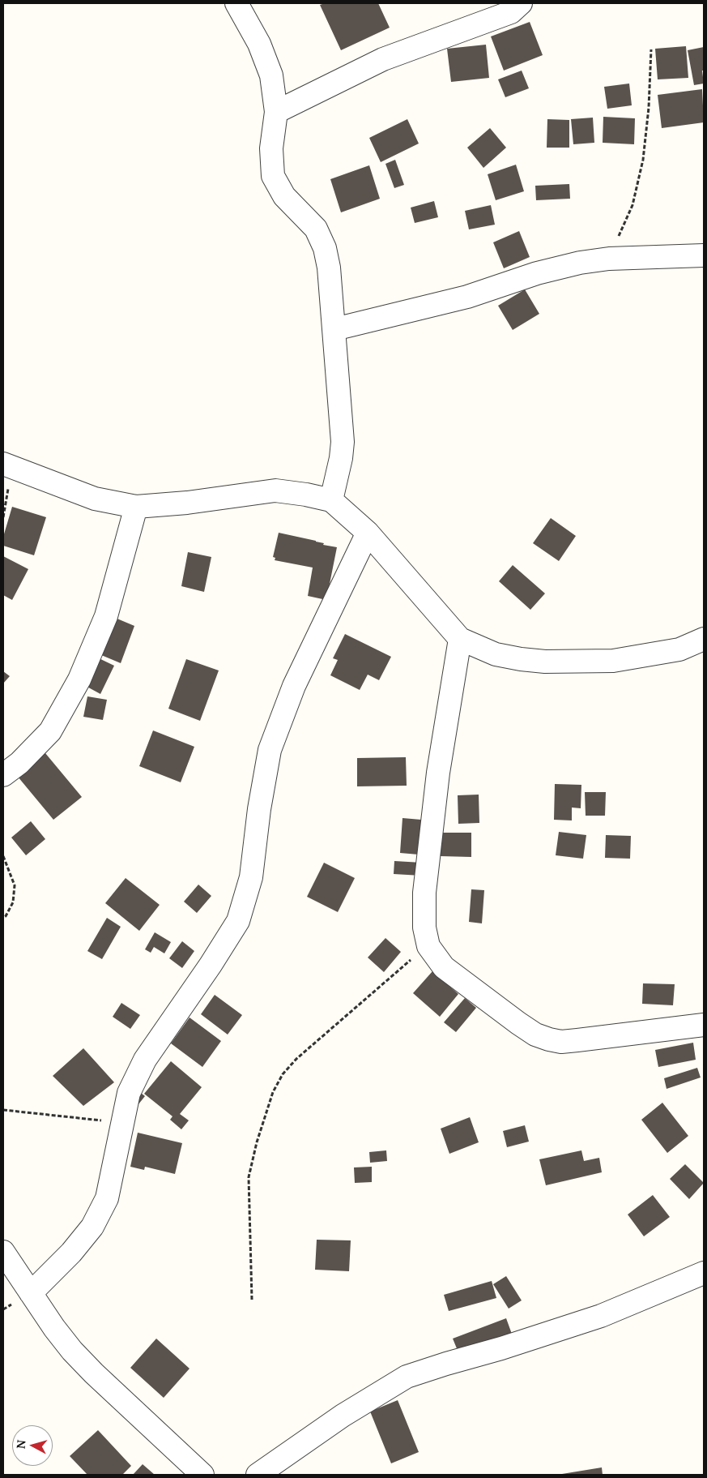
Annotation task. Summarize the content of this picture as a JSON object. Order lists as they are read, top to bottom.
{
  "north": "left"
}
